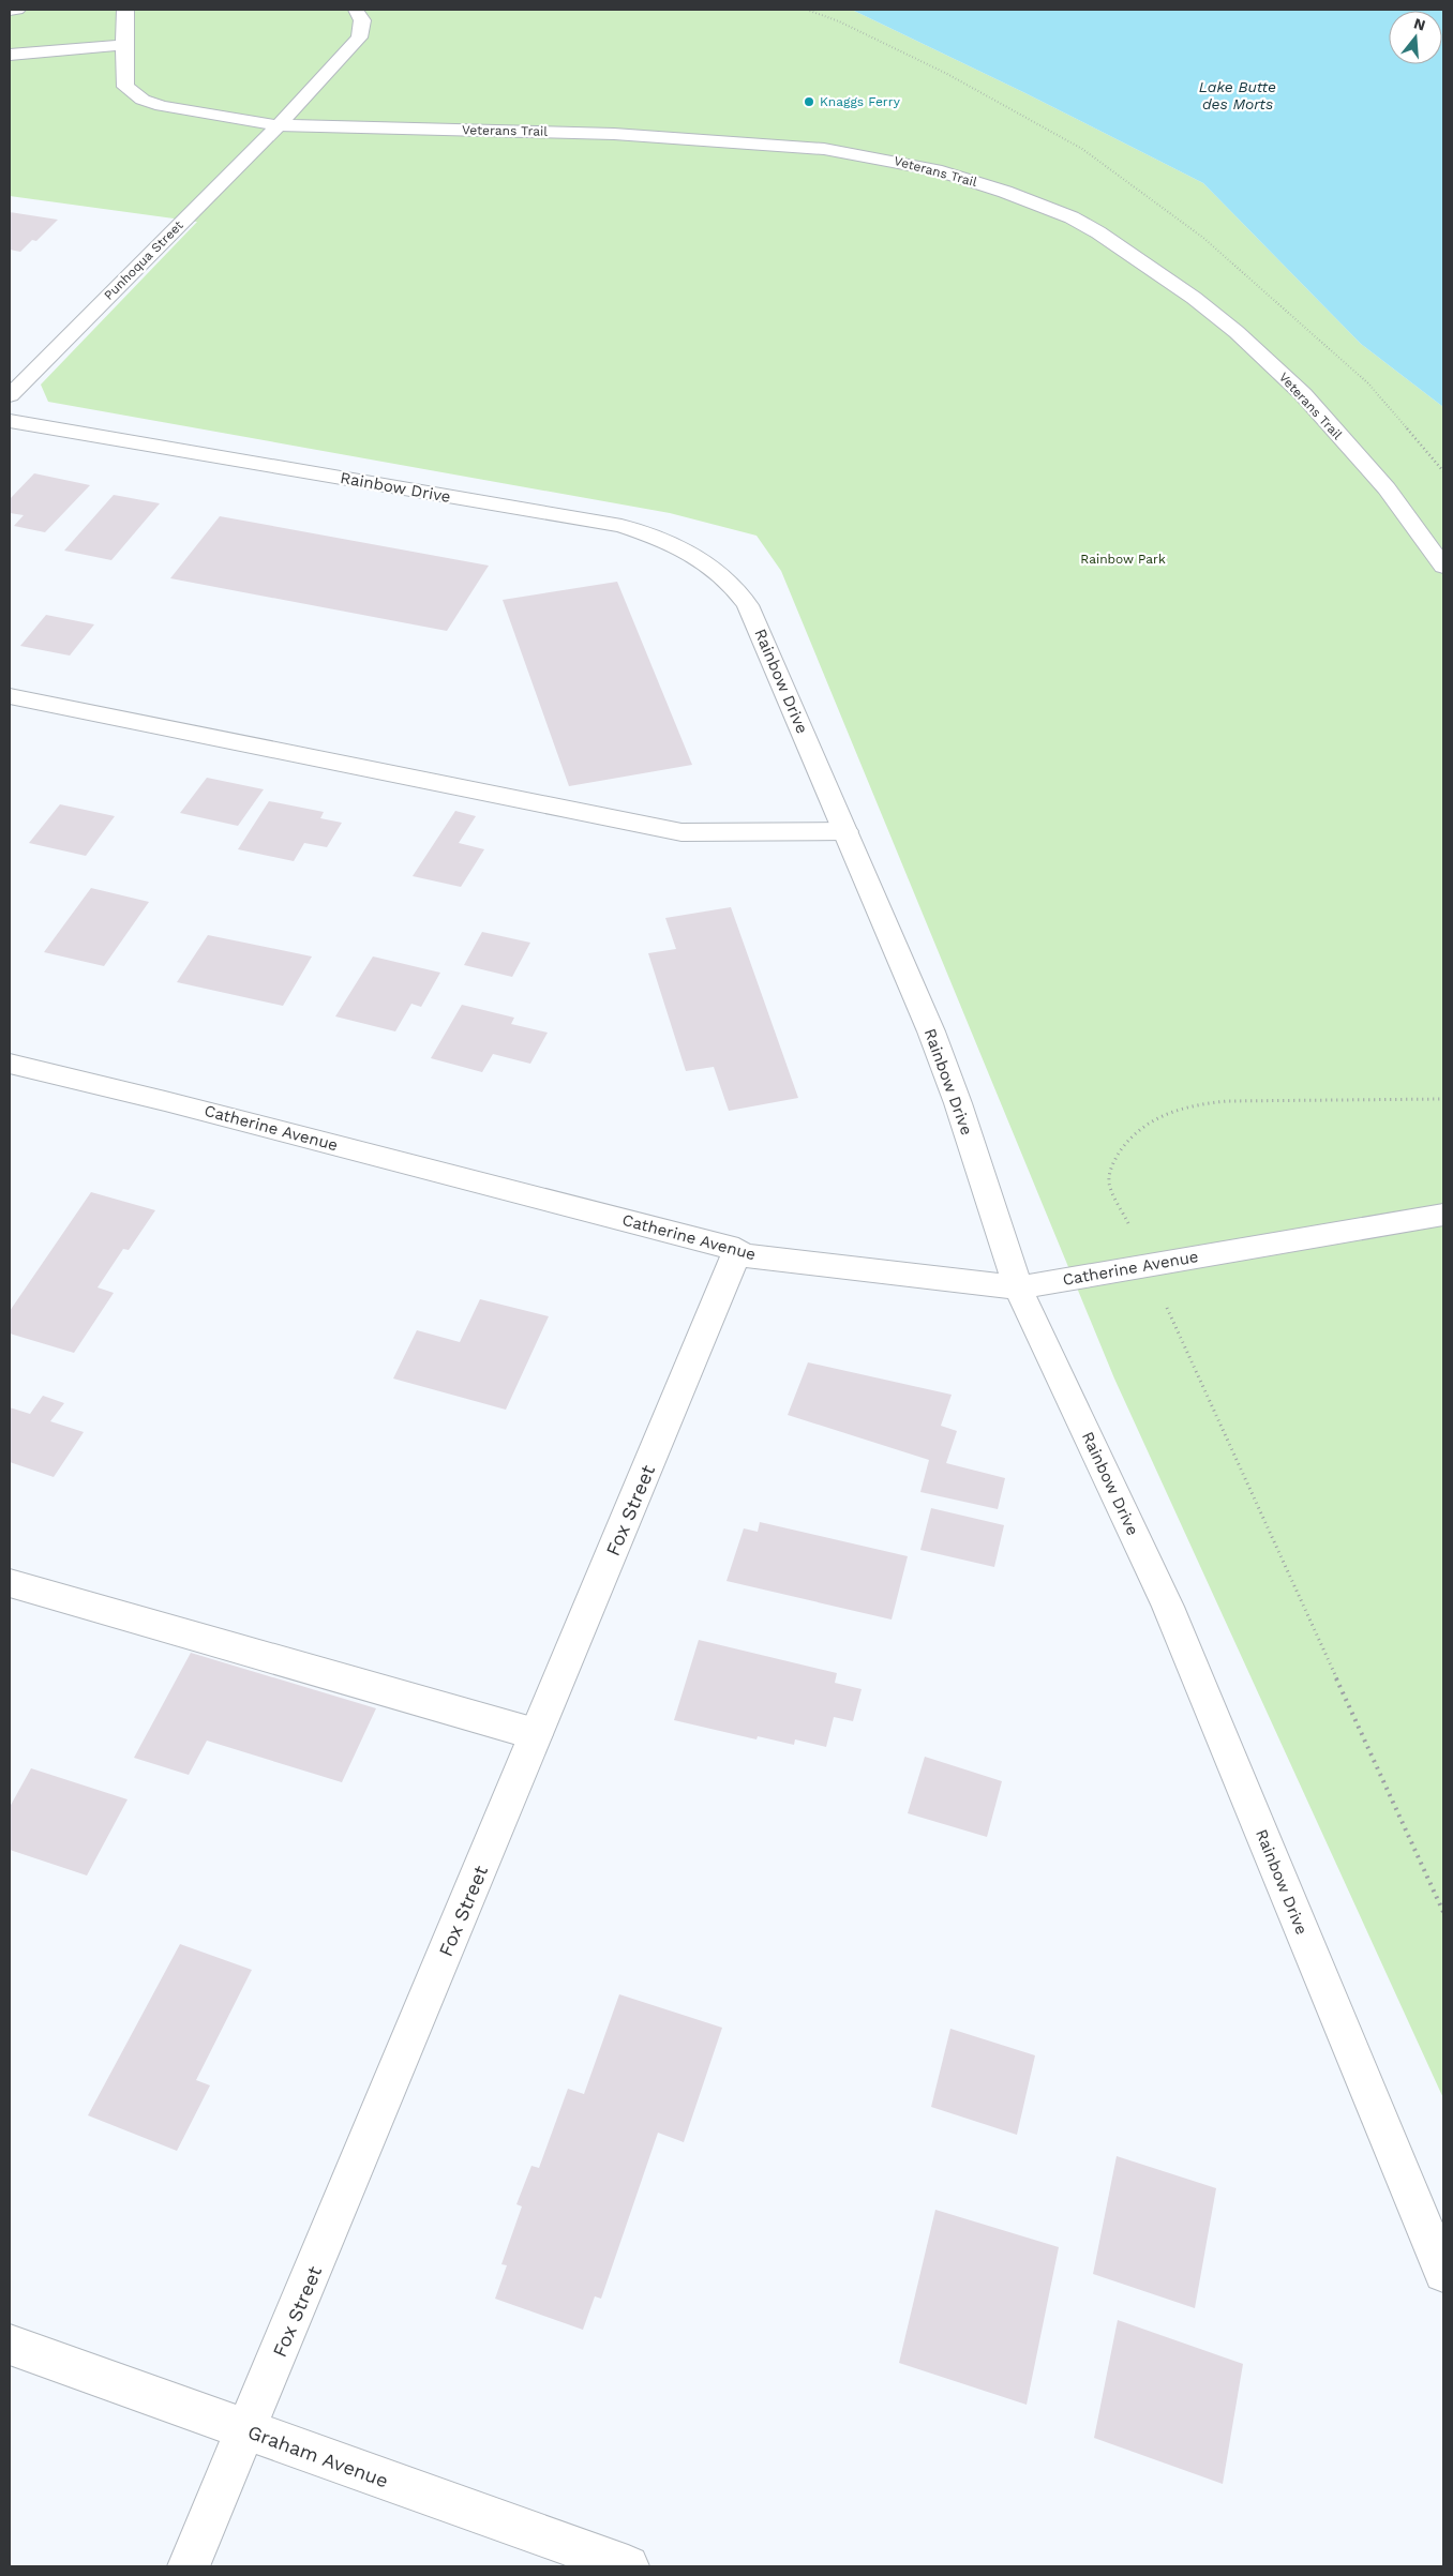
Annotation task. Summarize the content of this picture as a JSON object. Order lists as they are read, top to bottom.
{
  "streets": {
    "street": [
      "Veterans Trail",
      "Punhoqua Street",
      "Rainbow Drive",
      "Catherine Avenue",
      "Fox Street",
      "Graham Avenue"
    ]
  },
  "crossings": [
    ["Veterans Trail", "Punhoqua Street"],
    ["Rainbow Drive", "Catherine Avenue"],
    ["Catherine Avenue", "Fox Street"],
    ["Fox Street", "Graham Avenue"]
  ],
  "water": ["Lake Butte des Morts"],
  "parks": ["Rainbow Park"],
  "places": ["Knaggs Ferry"],
  "north": "top"
}
